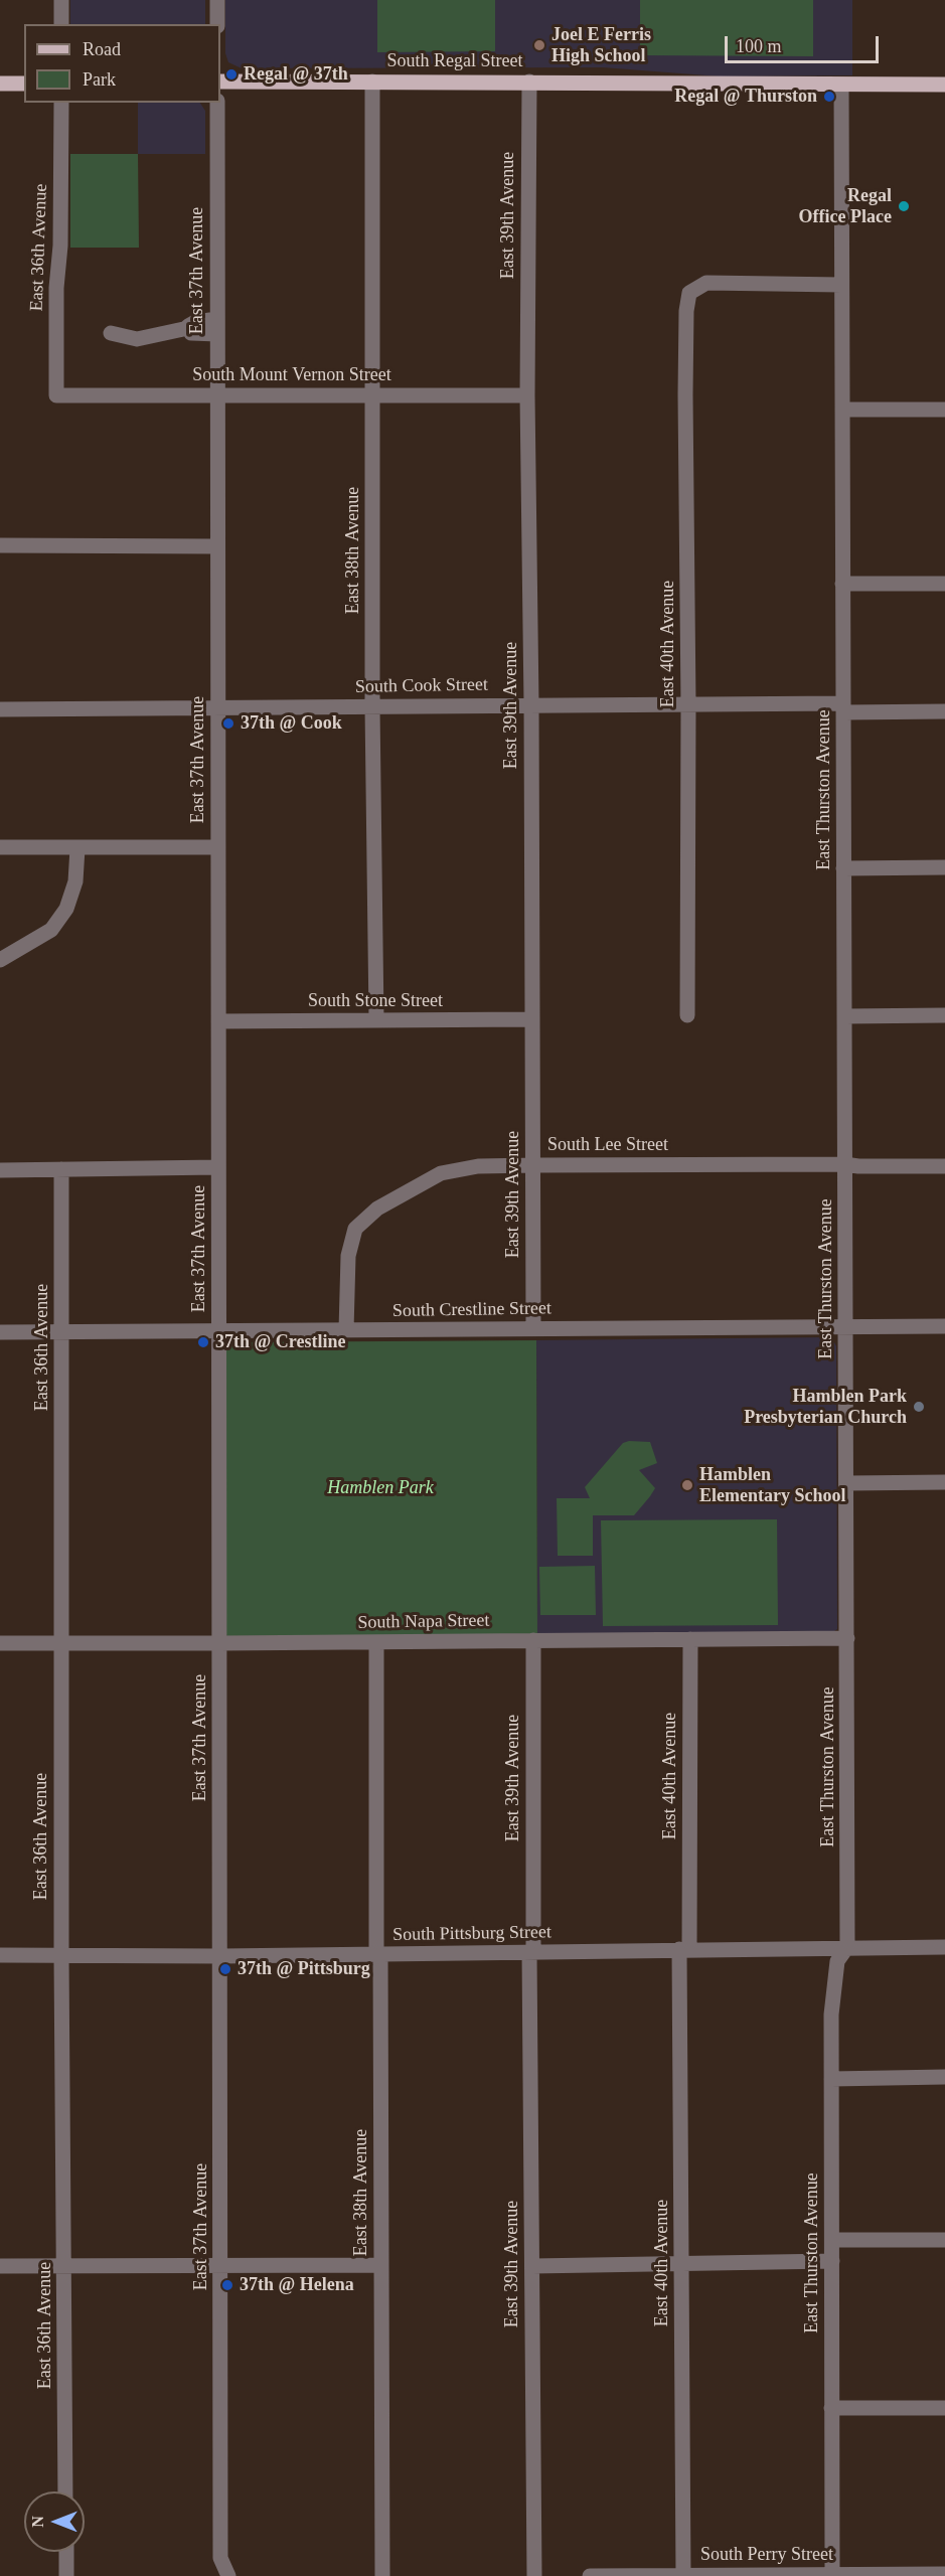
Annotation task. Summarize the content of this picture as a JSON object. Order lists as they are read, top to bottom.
{
  "streets": {
    "main road": ["South Regal Street"],
    "street": [
      "East 39th Avenue",
      "East 36th Avenue",
      "East 37th Avenue",
      "South Mount Vernon Street",
      "East 38th Avenue",
      "East 40th Avenue",
      "South Cook Street",
      "East Thurston Avenue",
      "South Stone Street",
      "South Lee Street",
      "South Crestline Street",
      "South Napa Street",
      "South Pittsburg Street",
      "South Perry Street"
    ]
  },
  "crossings": [
    ["South Regal Street", "East 39th Avenue"],
    ["South Regal Street", "East 38th Avenue"],
    ["South Regal Street", "East Thurston Avenue"],
    ["East 39th Avenue", "South Mount Vernon Street"],
    ["East 39th Avenue", "South Cook Street"],
    ["East 39th Avenue", "South Stone Street"],
    ["East 39th Avenue", "South Lee Street"],
    ["East 39th Avenue", "South Crestline Street"],
    ["East 39th Avenue", "South Napa Street"],
    ["East 39th Avenue", "South Pittsburg Street"],
    ["East 36th Avenue", "South Mount Vernon Street"],
    ["East 36th Avenue", "South Crestline Street"],
    ["East 36th Avenue", "South Napa Street"],
    ["East 36th Avenue", "South Pittsburg Street"],
    ["East 37th Avenue", "South Mount Vernon Street"],
    ["East 37th Avenue", "South Cook Street"],
    ["East 37th Avenue", "South Stone Street"],
    ["East 37th Avenue", "South Crestline Street"],
    ["East 37th Avenue", "South Napa Street"],
    ["East 37th Avenue", "South Pittsburg Street"],
    ["South Mount Vernon Street", "East 38th Avenue"],
    ["East 38th Avenue", "South Cook Street"],
    ["East 38th Avenue", "South Stone Street"],
    ["East 38th Avenue", "South Napa Street"],
    ["East 38th Avenue", "South Pittsburg Street"],
    ["East 40th Avenue", "South Cook Street"],
    ["East 40th Avenue", "East Thurston Avenue"],
    ["East 40th Avenue", "South Napa Street"],
    ["East 40th Avenue", "South Pittsburg Street"],
    ["East 40th Avenue", "South Perry Street"],
    ["South Cook Street", "East Thurston Avenue"],
    ["East Thurston Avenue", "South Lee Street"],
    ["East Thurston Avenue", "South Crestline Street"],
    ["East Thurston Avenue", "South Napa Street"],
    ["East Thurston Avenue", "South Pittsburg Street"],
    ["East Thurston Avenue", "South Perry Street"],
    ["South Lee Street", "South Crestline Street"]
  ],
  "parks": ["Hamblen Park"],
  "places": [
    "Joel E Ferris High School",
    "Regal @ 37th",
    "Regal @ Thurston",
    "Regal Office Place",
    "37th @ Cook",
    "37th @ Crestline",
    "Hamblen Park Presbyterian Church",
    "Hamblen Elementary School",
    "37th @ Pittsburg",
    "37th @ Helena"
  ],
  "legend": ["Road", "Park"],
  "scale_bar": "100 m",
  "north": "left"
}
